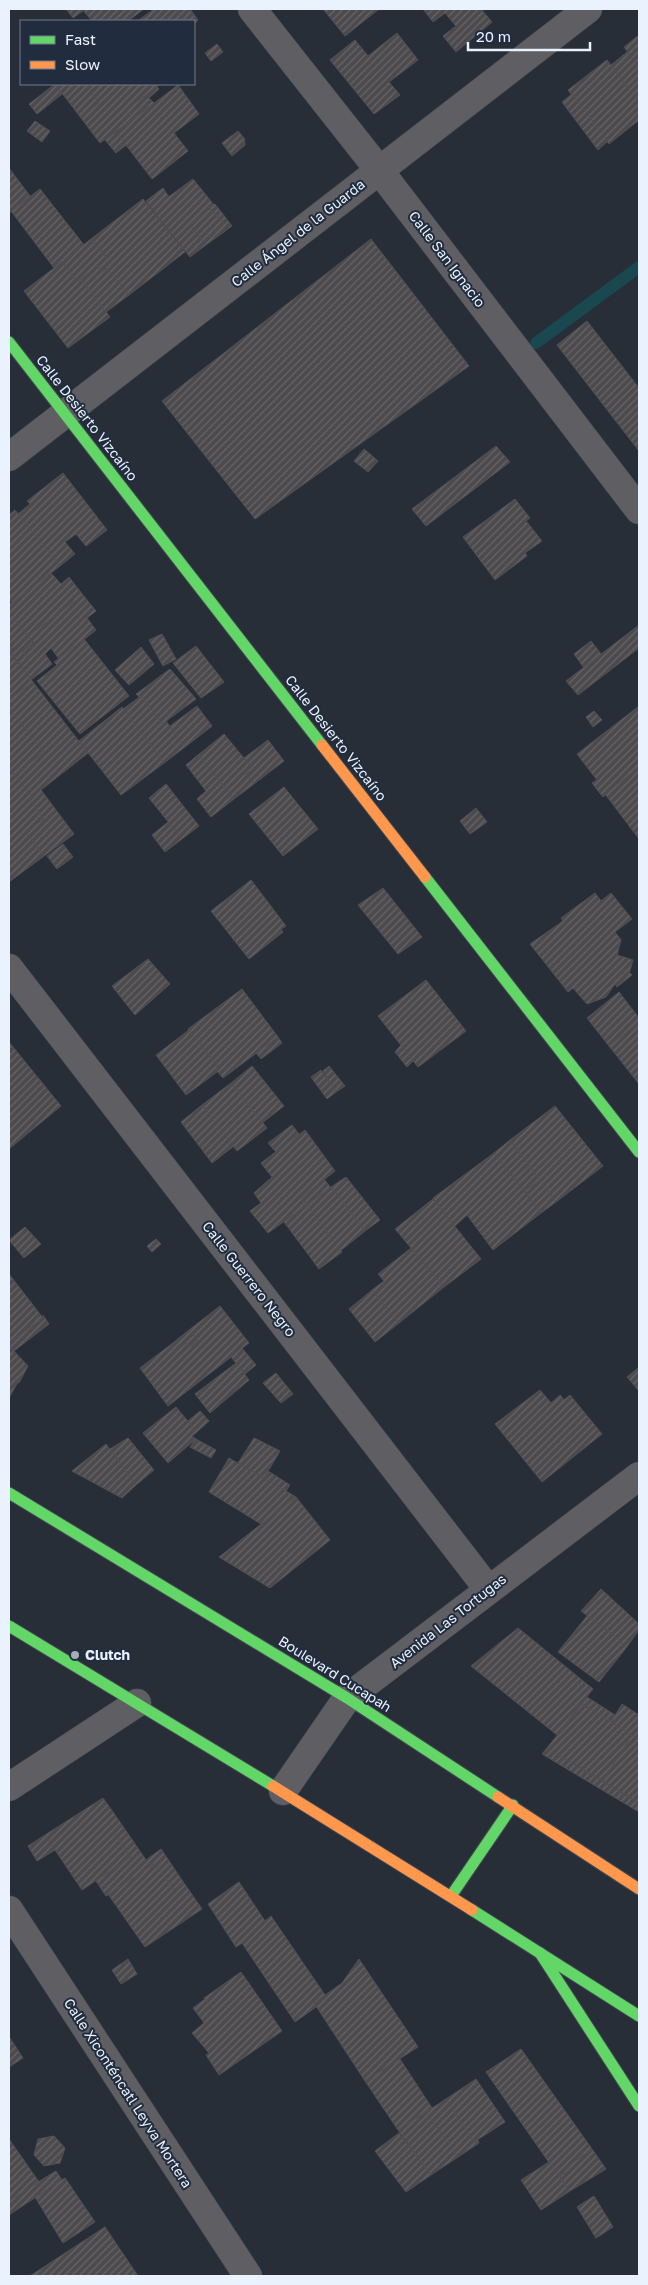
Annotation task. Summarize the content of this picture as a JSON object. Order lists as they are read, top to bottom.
{
  "streets": {
    "main road": ["Calle Desierto Vizcaíno", "Boulevard Cucapah"],
    "street": [
      "Calle Ángel de la Guarda",
      "Calle San Ignacio",
      "Calle Guerrero Negro",
      "Avenida Las Tortugas",
      "Calle Xiconténcatl Leyva Mortera"
    ]
  },
  "crossings": [
    ["Calle Ángel de la Guarda", "Calle San Ignacio"],
    ["Calle Ángel de la Guarda", "Calle Desierto Vizcaíno"],
    ["Calle Guerrero Negro", "Avenida Las Tortugas"],
    ["Avenida Las Tortugas", "Boulevard Cucapah"]
  ],
  "places": ["Clutch"],
  "legend": ["Fast", "Slow"],
  "scale_bar": "20 m"
}
